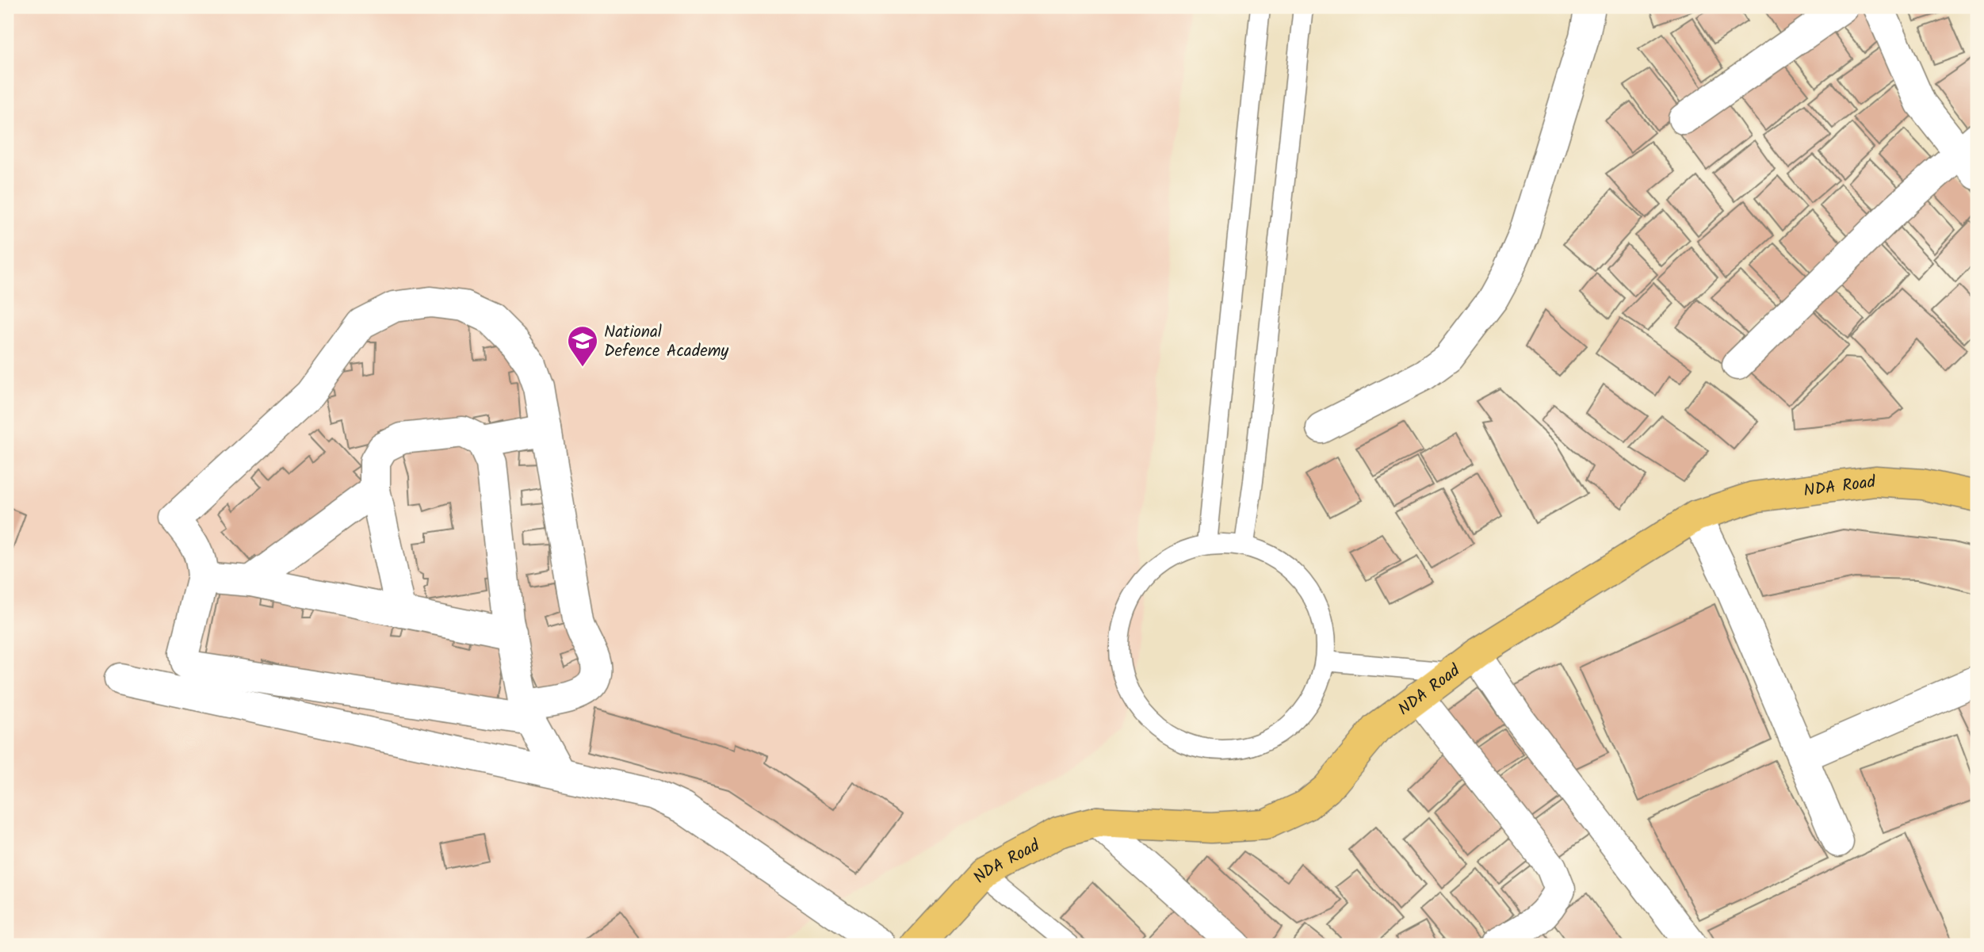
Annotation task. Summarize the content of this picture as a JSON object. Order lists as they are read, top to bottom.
{
  "streets": {
    "main road": ["NDA Road"]
  },
  "places": {
    "school or university": ["National Defence Academy"]
  }
}
